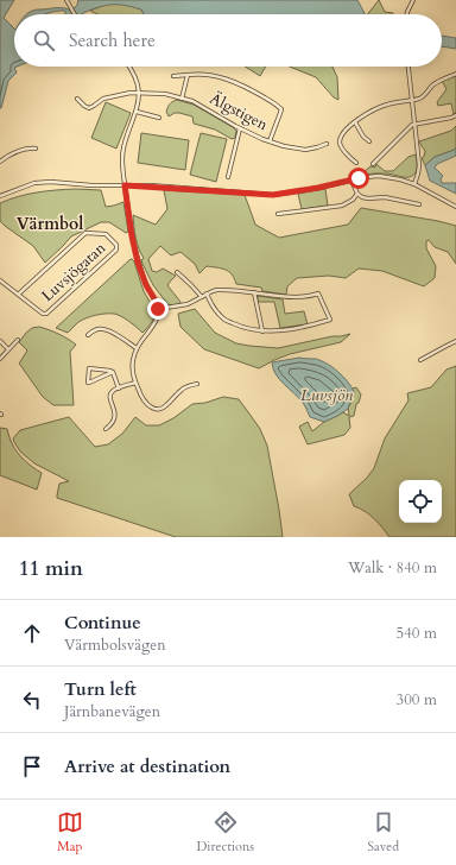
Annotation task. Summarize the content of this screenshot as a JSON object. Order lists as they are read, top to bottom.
{
  "streets": {
    "street": ["Älgstigen", "Luvsjögatan"]
  },
  "districts": ["Värmbol"],
  "water": ["Luvsjön"],
  "page": {
    "search": "Search here",
    "heading": ["11 min", "Walk · 840 m"],
    "list": [
      ["Continue", "Värmbolsvägen", "540 m"],
      ["Turn left", "Järnbanevägen", "300 m"],
      "Arrive at destination"
    ],
    "nav": ["Map", "Directions", "Saved"]
  }
}
